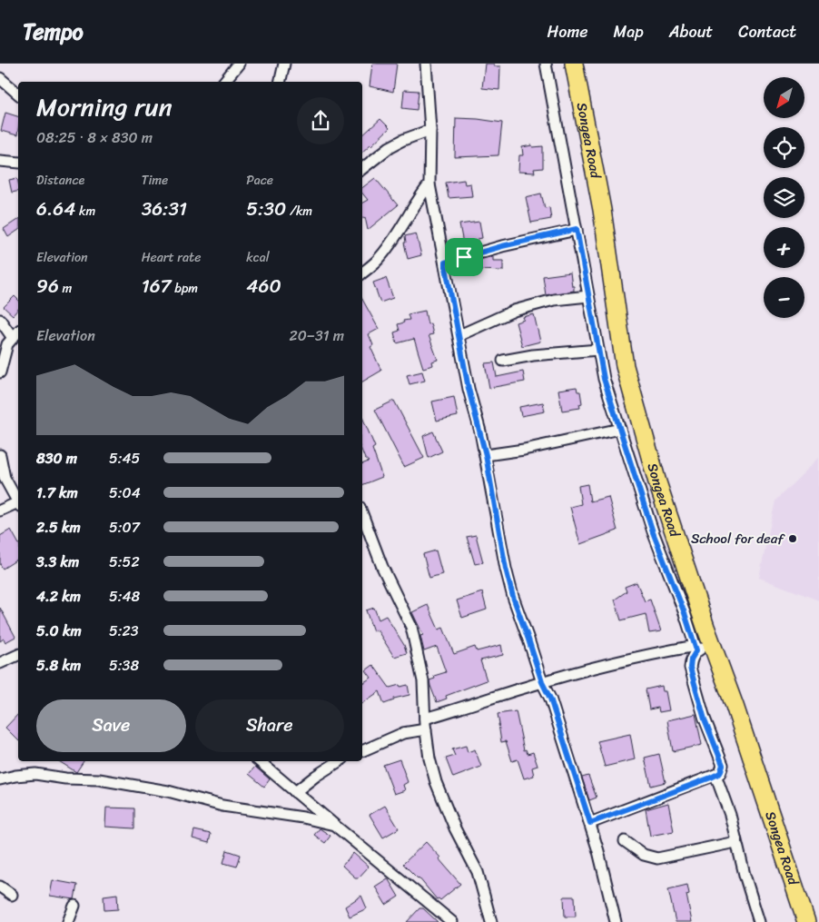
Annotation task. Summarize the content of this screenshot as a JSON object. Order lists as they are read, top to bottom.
{
  "streets": {
    "highway": ["Songea Road"]
  },
  "places": ["School for deaf"],
  "north": "bottom left",
  "page": {
    "header": "Tempo",
    "nav": [
      "Home",
      "Map",
      "About",
      "Contact"
    ],
    "map_buttons": ["+", "−"],
    "heading": ["Morning run", "08:25 · 8 × 830 m"],
    "stats": [
      ["Distance", "6.64 km"],
      ["Time", "36:31"],
      ["Pace", "5:30 /km"],
      ["Elevation", "96 m"],
      ["Heart rate", "167 bpm"],
      ["kcal", "460"]
    ],
    "chart": ["Elevation", "20–31 m"],
    "list": [
      {
        "name": "830 m",
        "note": "5:45"
      },
      {
        "name": "1.7 km",
        "note": "5:04"
      },
      {
        "name": "2.5 km",
        "note": "5:07"
      },
      {
        "name": "3.3 km",
        "note": "5:52"
      },
      {
        "name": "4.2 km",
        "note": "5:48"
      },
      {
        "name": "5.0 km",
        "note": "5:23"
      },
      {
        "name": "5.8 km",
        "note": "5:38"
      }
    ],
    "buttons": ["Save", "Share"]
  }
}
